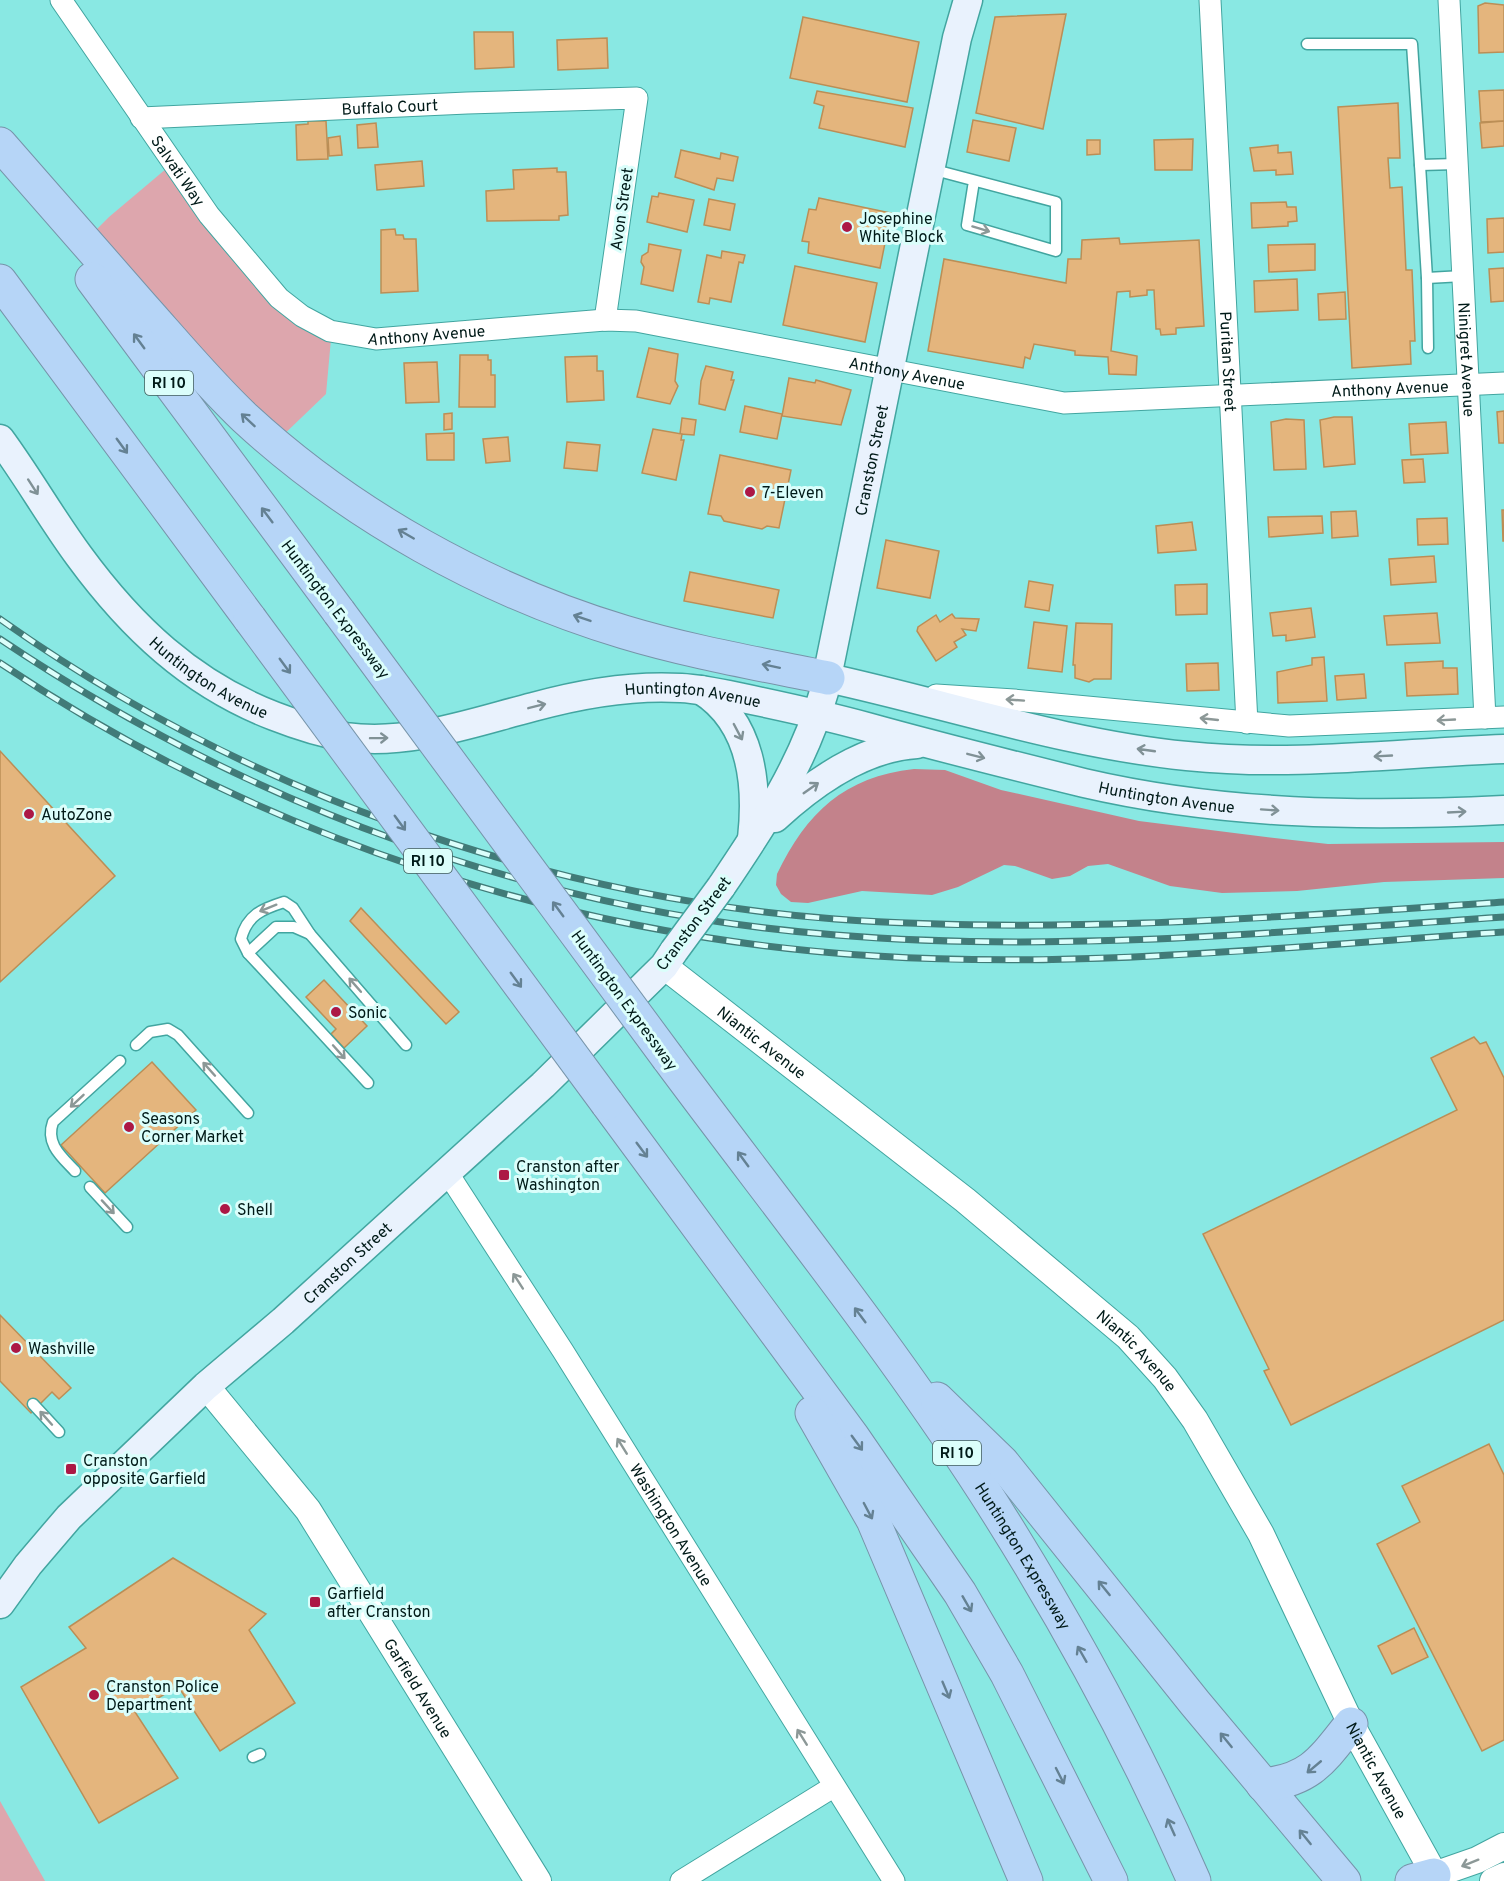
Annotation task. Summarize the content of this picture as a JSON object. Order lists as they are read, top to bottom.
{
  "streets": {
    "highway": ["RI 10", "Huntington Expressway"],
    "main road": ["Cranston Street", "Huntington Avenue"],
    "street": [
      "Buffalo Court",
      "Salvati Way",
      "Avon Street",
      "Anthony Avenue",
      "Ninigret Avenue",
      "Puritan Street",
      "Niantic Avenue",
      "Washington Avenue",
      "Garfield Avenue"
    ]
  },
  "crossings": [
    ["Buffalo Court", "Salvati Way"],
    ["Buffalo Court", "Avon Street"],
    ["Salvati Way", "Anthony Avenue"],
    ["Avon Street", "Anthony Avenue"],
    ["Anthony Avenue", "Ninigret Avenue"],
    ["Anthony Avenue", "Puritan Street"],
    ["Anthony Avenue", "Cranston Street"],
    ["Cranston Street", "Huntington Avenue"],
    ["Cranston Street", "Niantic Avenue"],
    ["Cranston Street", "Washington Avenue"],
    ["Cranston Street", "Garfield Avenue"]
  ],
  "one_way": ["Washington Avenue"],
  "places": {
    "other": [
      "Josephine White Block",
      "7-Eleven",
      "AutoZone",
      "Sonic",
      "Seasons Corner Market",
      "Shell",
      "Washville",
      "Cranston Police Department"
    ],
    "transit": ["Cranston after Washington", "Cranston opposite Garfield", "Garfield after Cranston"]
  }
}
